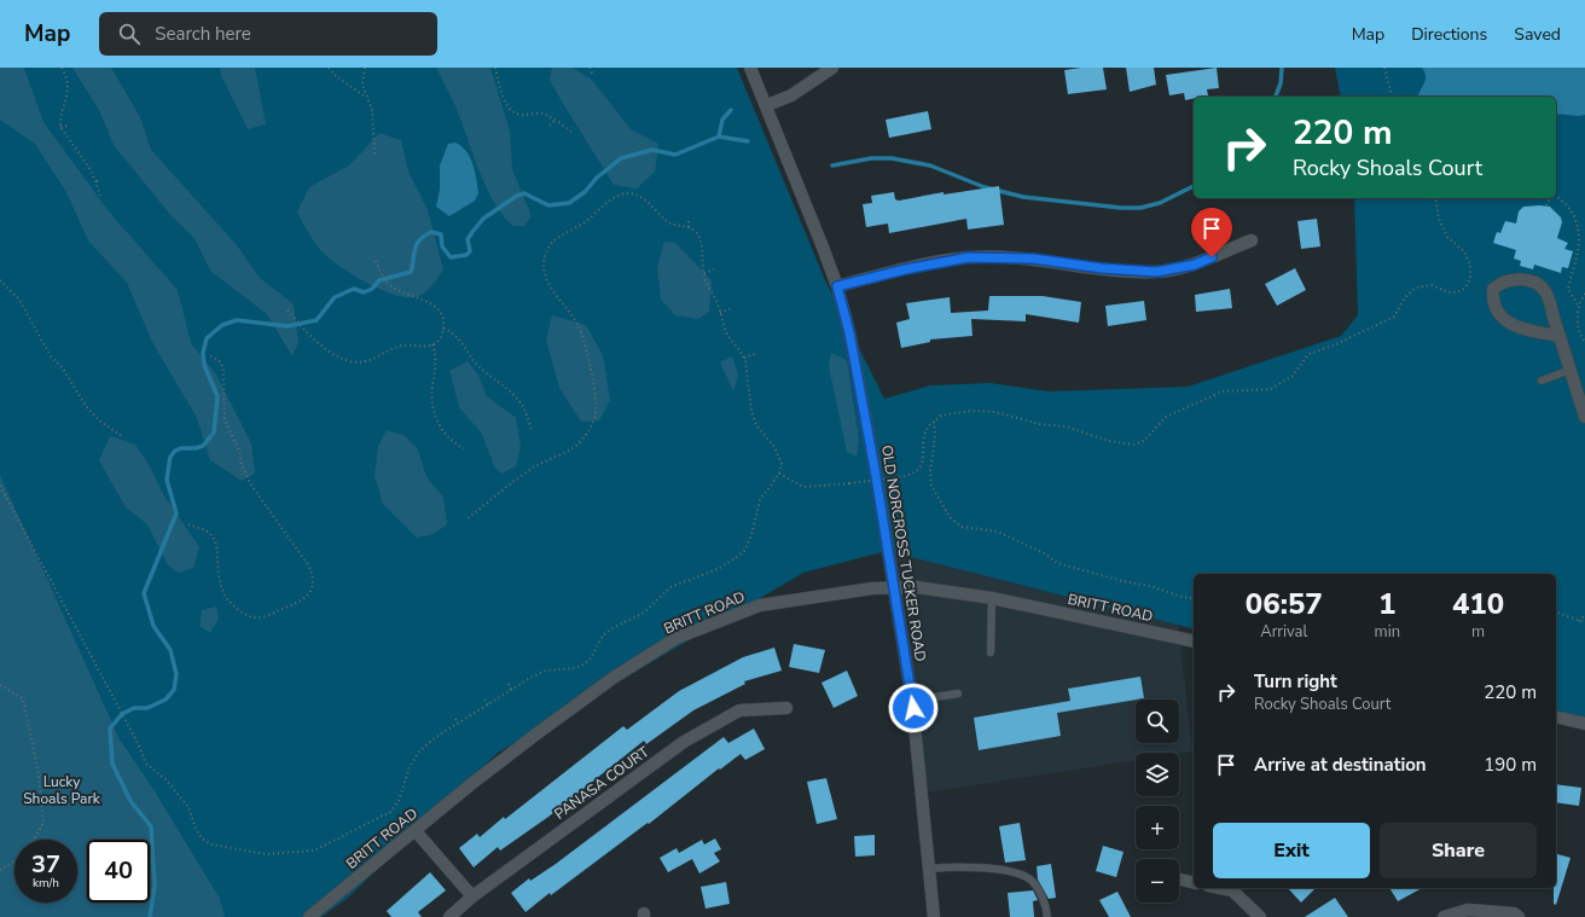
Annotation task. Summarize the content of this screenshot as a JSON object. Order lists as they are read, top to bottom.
{
  "streets": {
    "street": ["OLD NORCROSS TUCKER ROAD", "BRITT ROAD", "PANASA COURT"]
  },
  "crossings": [
    ["OLD NORCROSS TUCKER ROAD", "BRITT ROAD"]
  ],
  "parks": ["Lucky Shoals Park"],
  "page": {
    "header": "Map",
    "search": "Search here",
    "nav": ["Map", "Directions", "Saved"],
    "turn": ["220 m", "Rocky Shoals Court"],
    "eta": [
      "06:57",
      "Arrival",
      "1",
      "min",
      "410",
      "m"
    ],
    "list": [
      {
        "name": "Turn right",
        "note": "Rocky Shoals Court",
        "value": "220 m"
      },
      {
        "name": "Arrive at destination",
        "value": "190 m"
      }
    ],
    "map_buttons": ["+", "−"],
    "buttons": ["Exit", "Share"],
    "speed": "37 km/h",
    "limit": "40"
  }
}
